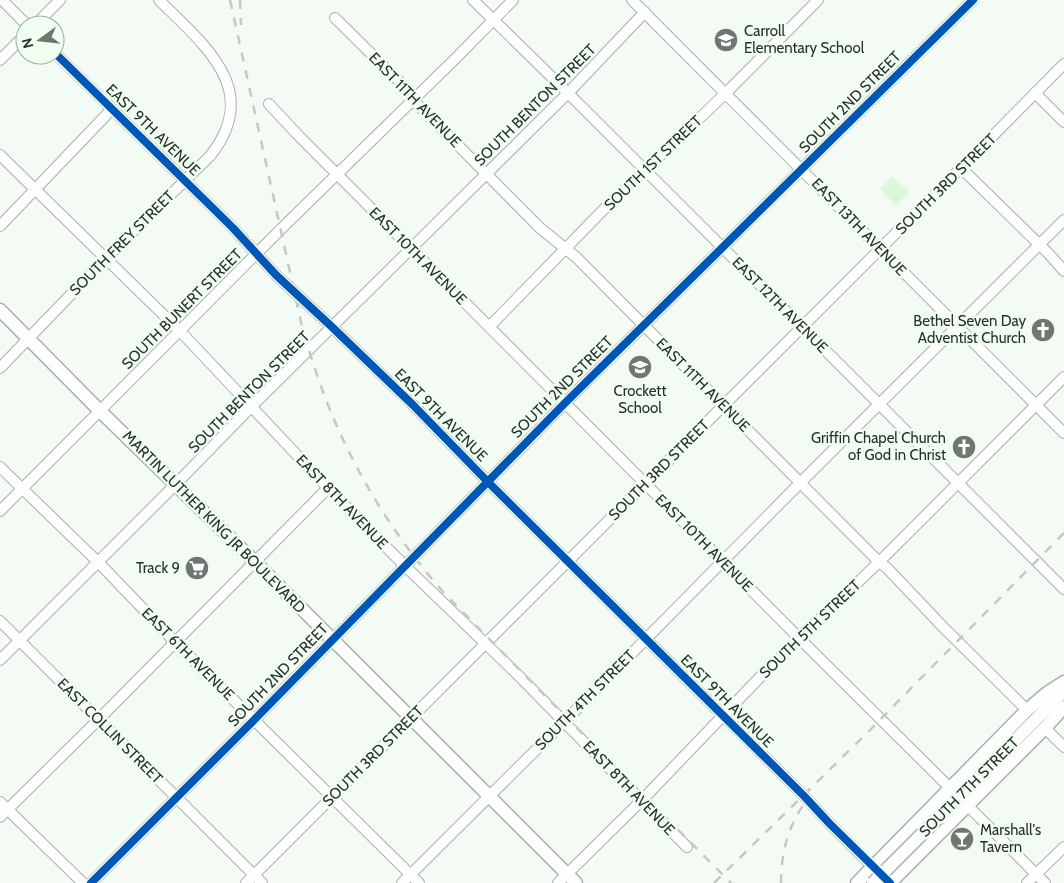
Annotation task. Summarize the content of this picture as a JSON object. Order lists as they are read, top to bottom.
{
  "streets": {
    "main road": ["MARTIN LUTHER KING JR BOULEVARD", "SOUTH 7TH STREET"],
    "street": [
      "EAST 11TH AVENUE",
      "SOUTH 2ND STREET",
      "SOUTH BENTON STREET",
      "EAST 9TH AVENUE",
      "SOUTH 1ST STREET",
      "SOUTH 3RD STREET",
      "EAST 13TH AVENUE",
      "SOUTH FREY STREET",
      "EAST 10TH AVENUE",
      "EAST 12TH AVENUE",
      "SOUTH BUNERT STREET",
      "EAST 8TH AVENUE",
      "SOUTH 5TH STREET",
      "EAST 6TH AVENUE",
      "SOUTH 4TH STREET",
      "EAST COLLIN STREET"
    ]
  },
  "crossings": [
    ["EAST 11TH AVENUE", "SOUTH 2ND STREET"],
    ["EAST 11TH AVENUE", "SOUTH BENTON STREET"],
    ["EAST 11TH AVENUE", "SOUTH 1ST STREET"],
    ["EAST 11TH AVENUE", "SOUTH 3RD STREET"],
    ["EAST 11TH AVENUE", "SOUTH BUNERT STREET"],
    ["EAST 11TH AVENUE", "SOUTH 5TH STREET"],
    ["EAST 11TH AVENUE", "SOUTH 4TH STREET"],
    ["SOUTH 2ND STREET", "EAST 9TH AVENUE"],
    ["SOUTH 2ND STREET", "EAST 13TH AVENUE"],
    ["SOUTH 2ND STREET", "EAST 10TH AVENUE"],
    ["SOUTH 2ND STREET", "EAST 12TH AVENUE"],
    ["SOUTH 2ND STREET", "EAST 8TH AVENUE"],
    ["SOUTH 2ND STREET", "MARTIN LUTHER KING JR BOULEVARD"],
    ["SOUTH 2ND STREET", "EAST 6TH AVENUE"],
    ["SOUTH 2ND STREET", "EAST COLLIN STREET"],
    ["SOUTH BENTON STREET", "EAST 9TH AVENUE"],
    ["SOUTH BENTON STREET", "EAST 13TH AVENUE"],
    ["SOUTH BENTON STREET", "EAST 10TH AVENUE"],
    ["SOUTH BENTON STREET", "EAST 12TH AVENUE"],
    ["SOUTH BENTON STREET", "EAST 8TH AVENUE"],
    ["SOUTH BENTON STREET", "MARTIN LUTHER KING JR BOULEVARD"],
    ["SOUTH BENTON STREET", "EAST 6TH AVENUE"],
    ["SOUTH BENTON STREET", "EAST COLLIN STREET"],
    ["EAST 9TH AVENUE", "SOUTH 3RD STREET"],
    ["EAST 9TH AVENUE", "SOUTH FREY STREET"],
    ["EAST 9TH AVENUE", "SOUTH BUNERT STREET"],
    ["EAST 9TH AVENUE", "SOUTH 5TH STREET"],
    ["EAST 9TH AVENUE", "SOUTH 4TH STREET"],
    ["SOUTH 1ST STREET", "EAST 13TH AVENUE"],
    ["SOUTH 1ST STREET", "EAST 10TH AVENUE"],
    ["SOUTH 1ST STREET", "EAST 12TH AVENUE"],
    ["SOUTH 3RD STREET", "EAST 13TH AVENUE"],
    ["SOUTH 3RD STREET", "EAST 10TH AVENUE"],
    ["SOUTH 3RD STREET", "EAST 12TH AVENUE"],
    ["SOUTH 3RD STREET", "EAST 8TH AVENUE"],
    ["SOUTH 3RD STREET", "MARTIN LUTHER KING JR BOULEVARD"],
    ["SOUTH 3RD STREET", "EAST 6TH AVENUE"],
    ["SOUTH 3RD STREET", "EAST COLLIN STREET"],
    ["EAST 13TH AVENUE", "SOUTH 5TH STREET"],
    ["EAST 13TH AVENUE", "SOUTH 4TH STREET"],
    ["SOUTH FREY STREET", "EAST 8TH AVENUE"],
    ["SOUTH FREY STREET", "MARTIN LUTHER KING JR BOULEVARD"],
    ["EAST 10TH AVENUE", "SOUTH BUNERT STREET"],
    ["EAST 10TH AVENUE", "SOUTH 5TH STREET"],
    ["EAST 10TH AVENUE", "SOUTH 4TH STREET"],
    ["EAST 12TH AVENUE", "SOUTH BUNERT STREET"],
    ["EAST 12TH AVENUE", "SOUTH 5TH STREET"],
    ["EAST 12TH AVENUE", "SOUTH 4TH STREET"],
    ["SOUTH BUNERT STREET", "EAST 8TH AVENUE"],
    ["SOUTH BUNERT STREET", "MARTIN LUTHER KING JR BOULEVARD"],
    ["SOUTH BUNERT STREET", "EAST 6TH AVENUE"],
    ["EAST 8TH AVENUE", "SOUTH 5TH STREET"],
    ["EAST 8TH AVENUE", "SOUTH 4TH STREET"],
    ["MARTIN LUTHER KING JR BOULEVARD", "SOUTH 5TH STREET"],
    ["MARTIN LUTHER KING JR BOULEVARD", "SOUTH 4TH STREET"],
    ["EAST 6TH AVENUE", "SOUTH 4TH STREET"]
  ],
  "places": {
    "school or university": ["Carroll Elementary School", "Crockett School"],
    "church": ["Bethel Seven Day Adventist Church", "Griffin Chapel Church of God in Christ"],
    "supermarket": ["Track 9"],
    "bar": ["Marshall's Tavern"]
  },
  "north": "left"
}
